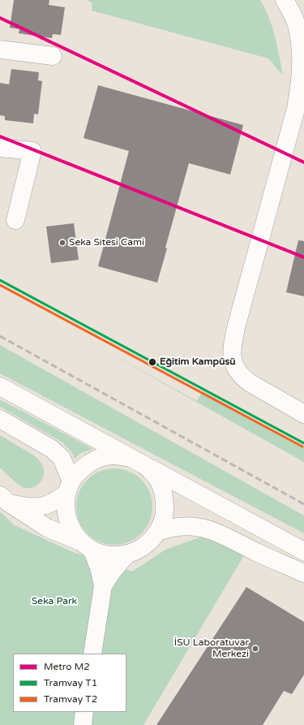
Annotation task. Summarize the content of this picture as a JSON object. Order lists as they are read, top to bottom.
{
  "parks": ["Seka Park"],
  "places": ["Seka Sitesi Cami", "Eğitim Kampüsü", "İSU Laboratuvar Merkezi"],
  "lines": ["metro line M2", "tram line T1", "tram line T2"],
  "legend": ["Metro M2", "Tramvay T1", "Tramvay T2"]
}
